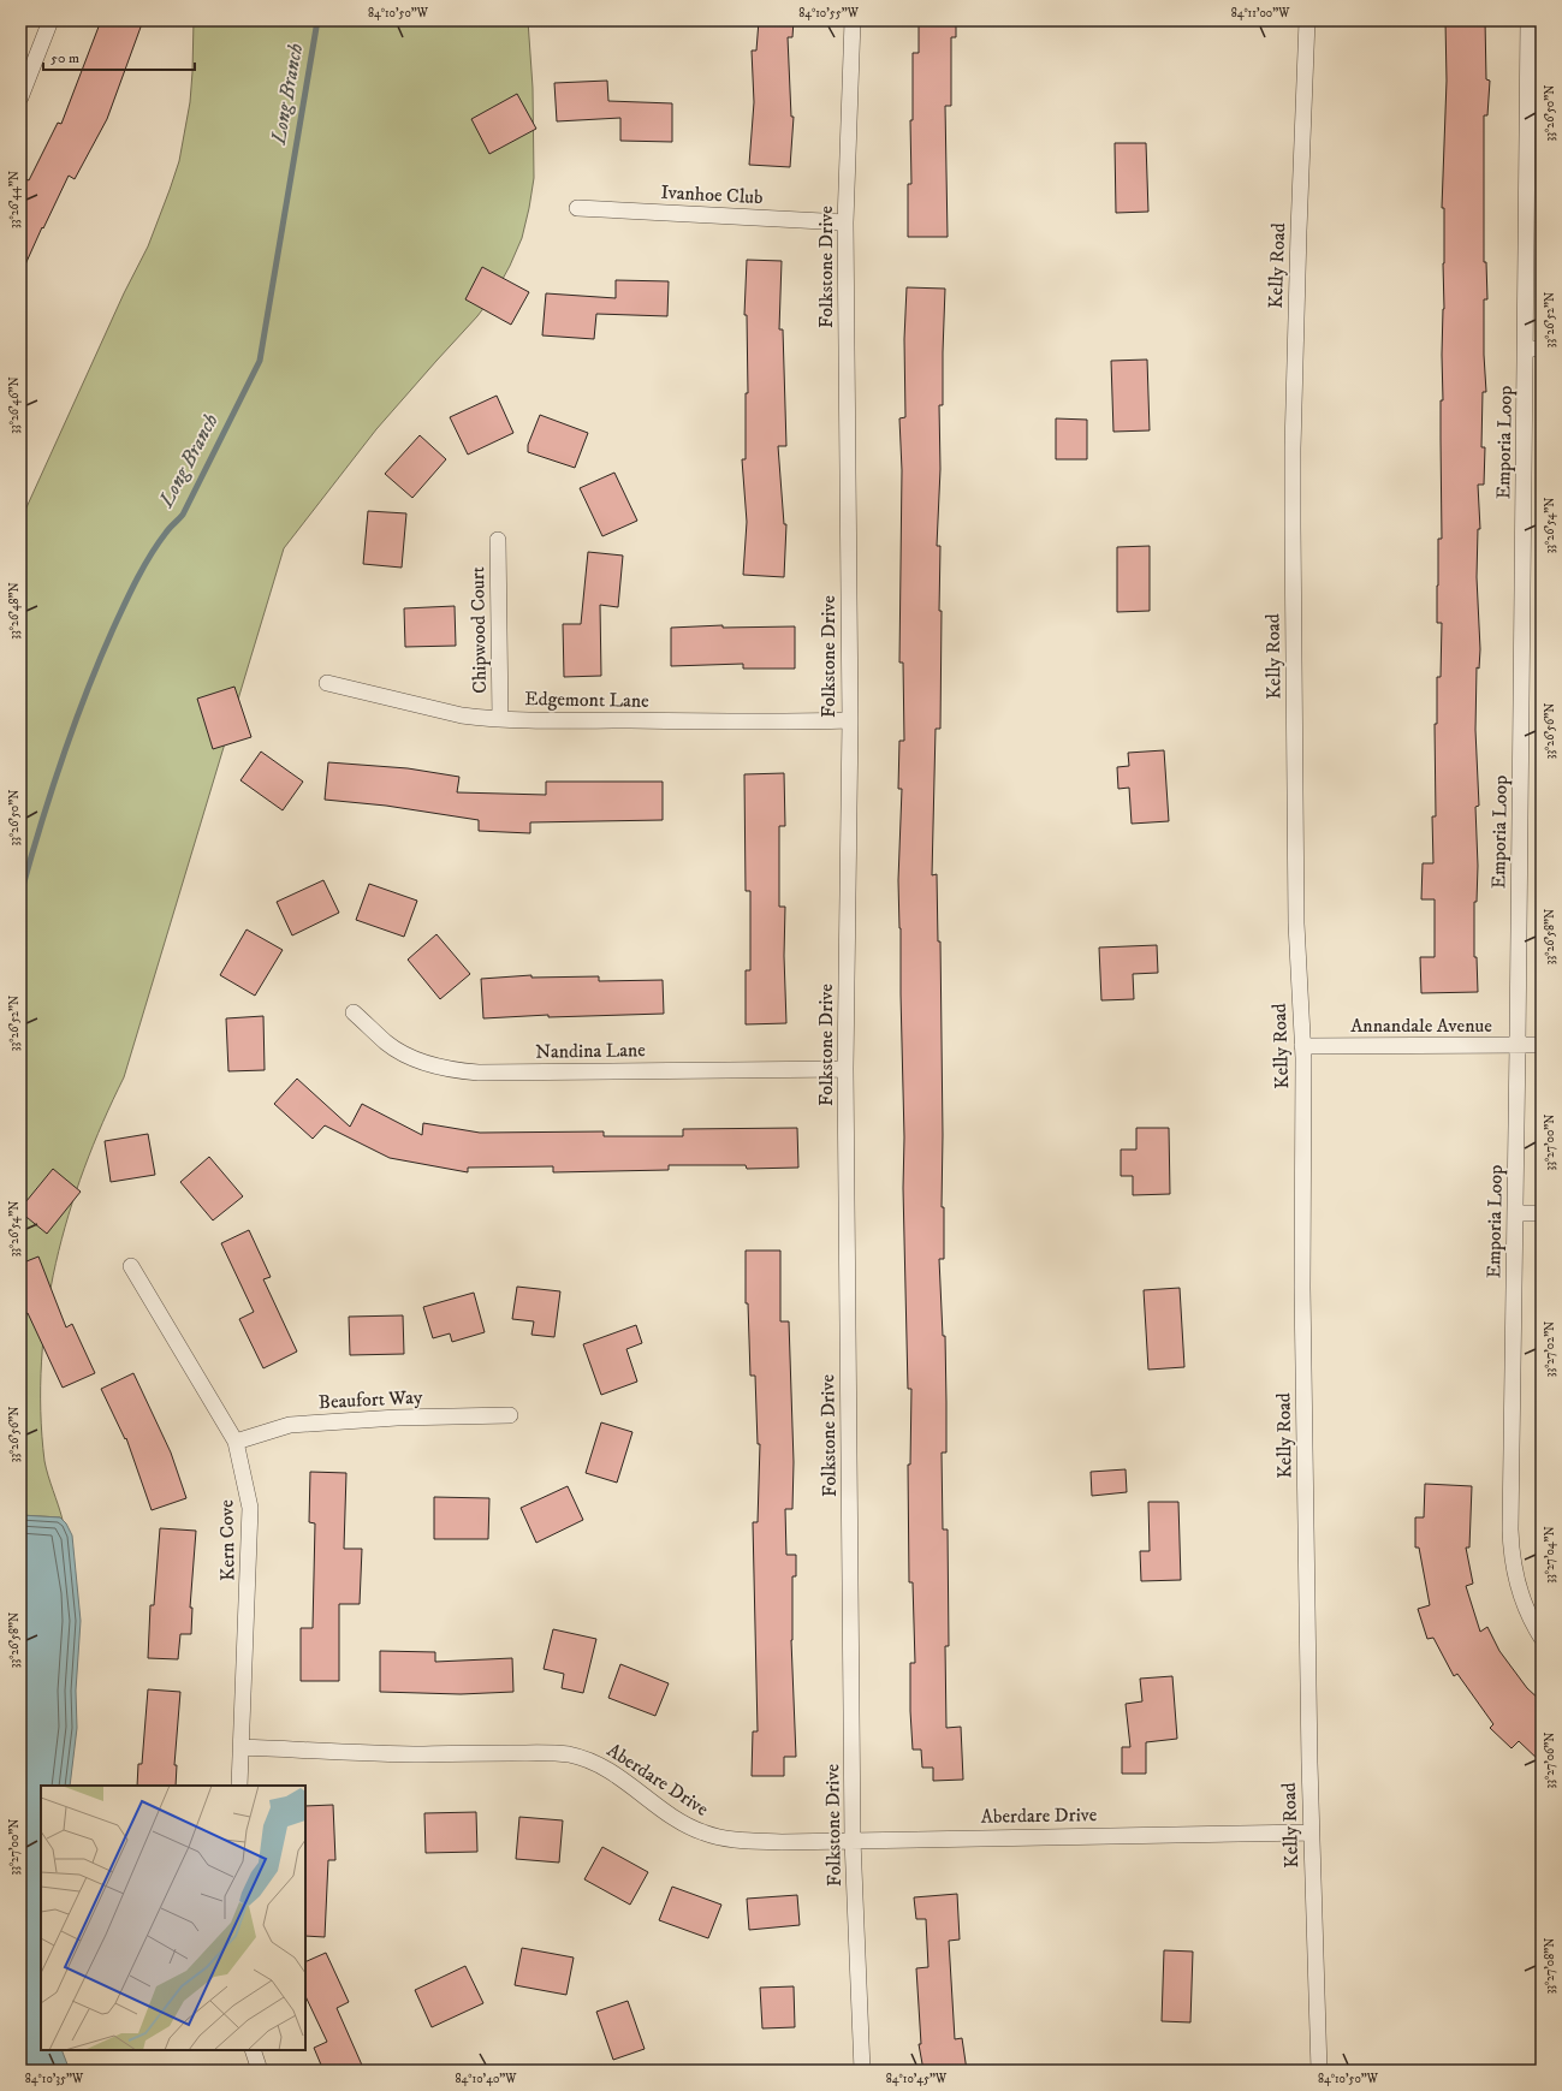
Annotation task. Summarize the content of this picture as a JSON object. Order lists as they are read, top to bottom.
{
  "streets": {
    "street": [
      "Ivanhoe Club",
      "Kelly Road",
      "Folkstone Drive",
      "Emporia Loop",
      "Chipwood Court",
      "Edgemont Lane",
      "Annandale Avenue",
      "Nandina Lane",
      "Beaufort Way",
      "Kern Cove",
      "Aberdare Drive"
    ]
  },
  "crossings": [
    ["Ivanhoe Club", "Folkstone Drive"],
    ["Kelly Road", "Annandale Avenue"],
    ["Kelly Road", "Aberdare Drive"],
    ["Folkstone Drive", "Edgemont Lane"],
    ["Folkstone Drive", "Nandina Lane"],
    ["Folkstone Drive", "Aberdare Drive"],
    ["Emporia Loop", "Annandale Avenue"],
    ["Chipwood Court", "Edgemont Lane"],
    ["Beaufort Way", "Kern Cove"],
    ["Kern Cove", "Aberdare Drive"]
  ],
  "water": ["Long Branch"],
  "scale_bar": "50 m",
  "coordinates": [
    "84°10'50\"W",
    "84°10'55\"W",
    "84°11'00\"W",
    "33°26'50\"N",
    "33°26'44\"N",
    "33°26'52\"N",
    "33°26'46\"N",
    "33°26'54\"N",
    "33°26'48\"N",
    "33°26'56\"N",
    "33°26'58\"N",
    "33°27'00\"N",
    "33°27'02\"N",
    "33°27'04\"N",
    "33°27'06\"N",
    "33°27'08\"N",
    "84°10'35\"W",
    "84°10'40\"W",
    "84°10'45\"W"
  ]
}
